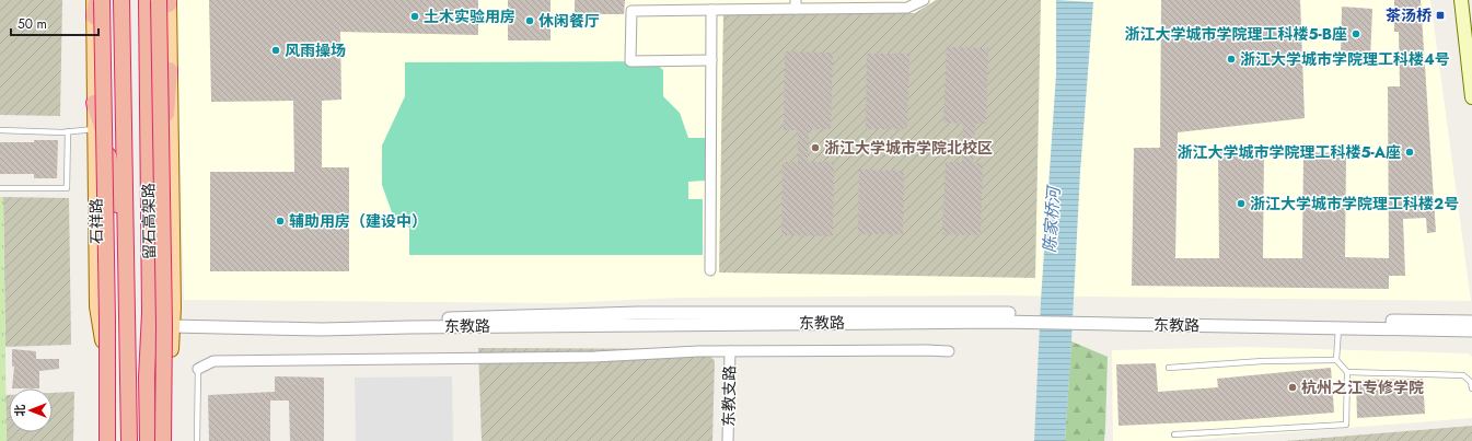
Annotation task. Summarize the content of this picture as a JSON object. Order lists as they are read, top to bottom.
{
  "streets": {
    "highway": ["留石高架路"],
    "main road": ["石祥路"],
    "street": ["东教路", "东教支路"]
  },
  "water": ["陈家桥河"],
  "places": {
    "transit": ["茶汤桥"],
    "other": [
      "土木实验用房",
      "休闲餐厅",
      "浙江大学城市学院理工科楼5-B座",
      "风雨操场",
      "浙江大学城市学院理工科楼4号",
      "浙江大学城市学院北校区",
      "浙江大学城市学院理工科楼5-A座",
      "浙江大学城市学院理工科楼2号",
      "辅助用房（建设中）",
      "杭州之江专修学院"
    ]
  },
  "scale_bar": "50 m",
  "north": "left"
}
